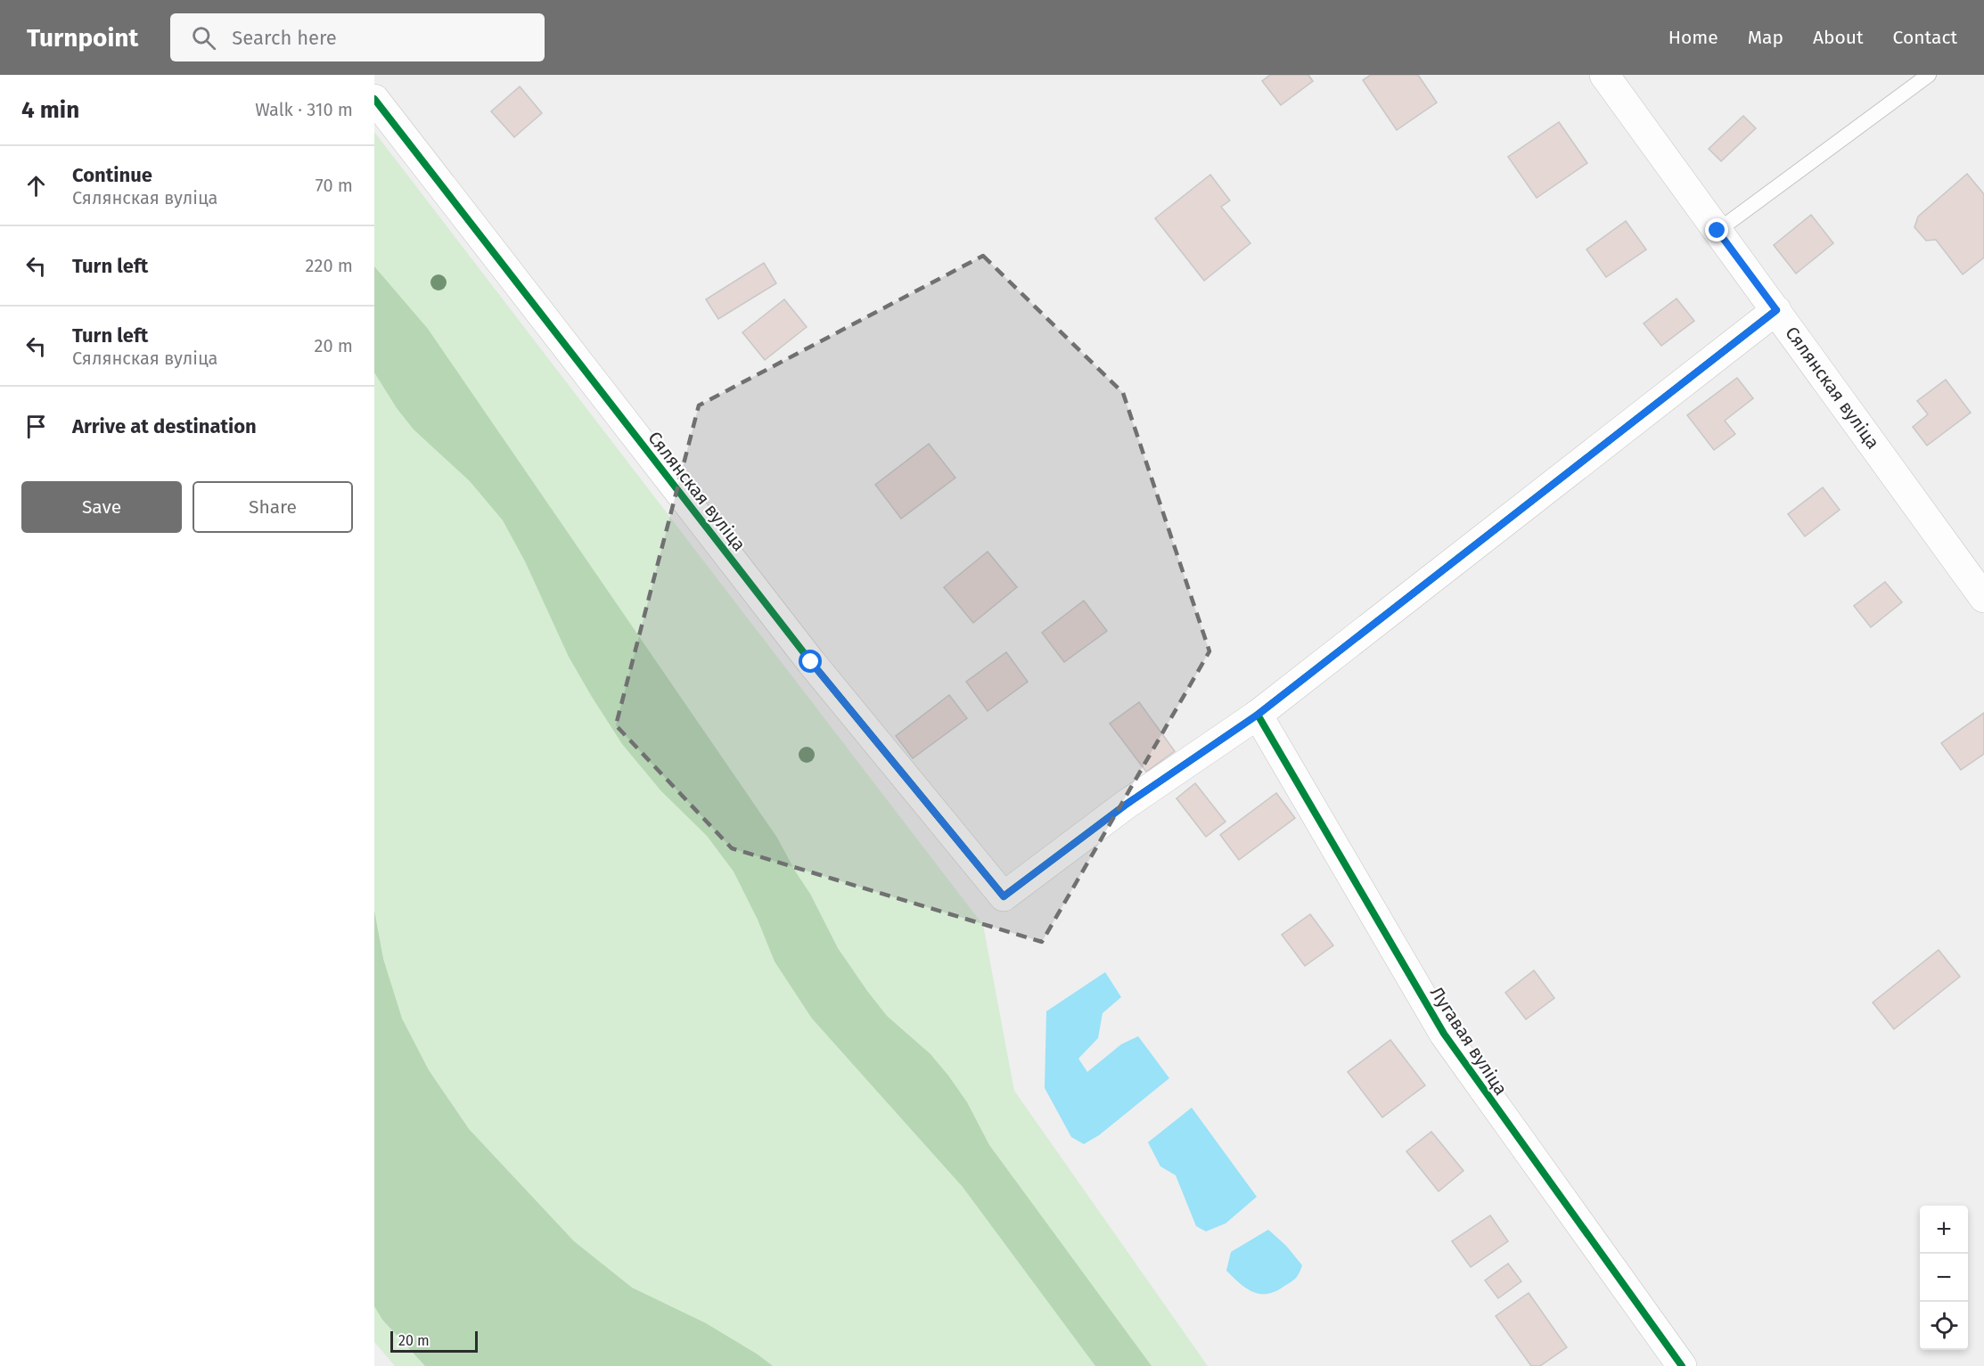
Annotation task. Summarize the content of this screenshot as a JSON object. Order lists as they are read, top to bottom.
{
  "streets": {
    "street": ["Сялянская вуліца", "Лугавая вуліца"]
  },
  "crossings": [
    ["Сялянская вуліца", "Лугавая вуліца"]
  ],
  "scale_bar": "20 m",
  "page": {
    "header": "Turnpoint",
    "search": "Search here",
    "nav": [
      "Home",
      "Map",
      "About",
      "Contact"
    ],
    "heading": ["4 min", "Walk · 310 m"],
    "list": [
      ["Continue", "Сялянская вуліца", "70 m"],
      ["Turn left", "220 m"],
      ["Turn left", "Сялянская вуліца", "20 m"],
      "Arrive at destination"
    ],
    "buttons": ["Save", "Share"],
    "map_buttons": ["+", "−"],
    "scale": "20 m"
  }
}
